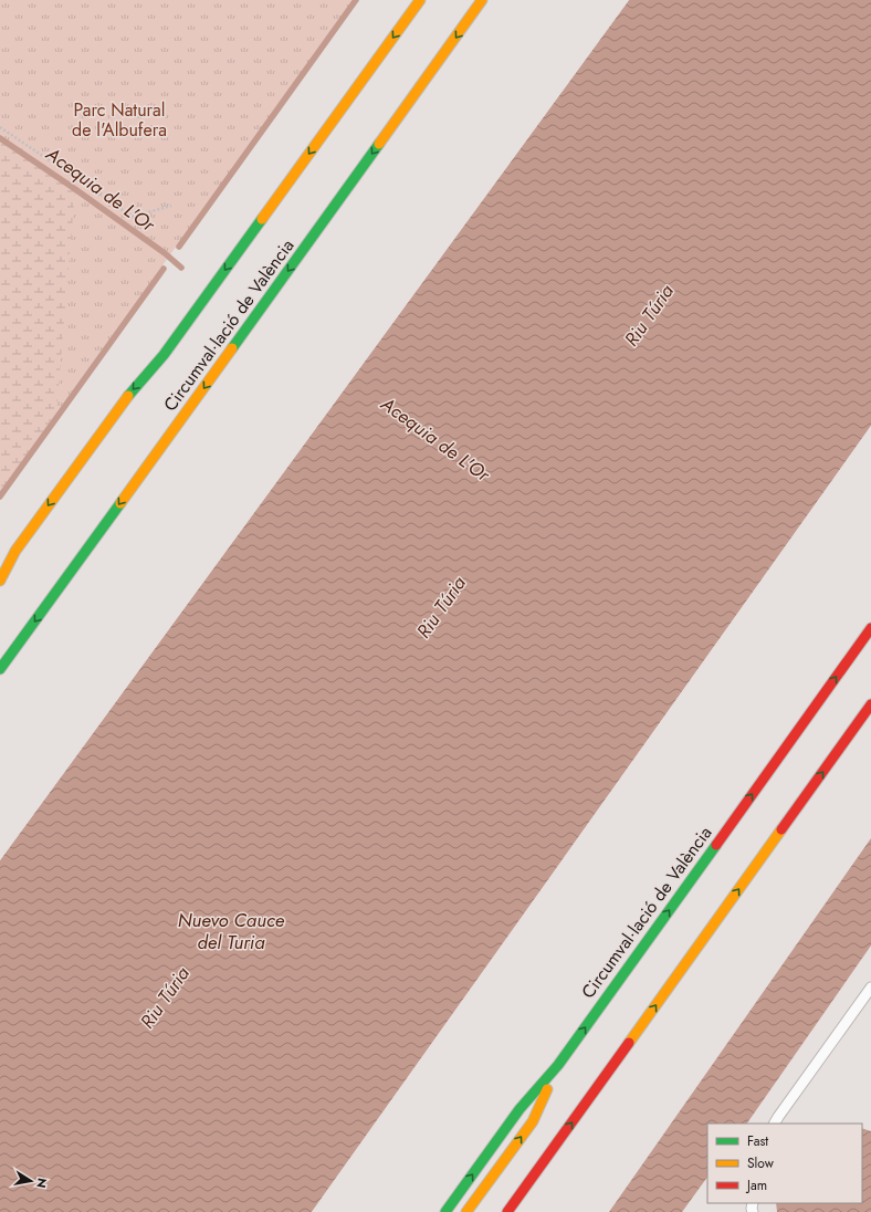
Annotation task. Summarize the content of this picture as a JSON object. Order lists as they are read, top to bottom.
{
  "streets": {
    "highway": ["Circumval·lació de València"]
  },
  "water": ["Acequia de L'Or", "Riu Túria", "Nuevo Cauce del Turia"],
  "parks": ["Parc Natural de l'Albufera"],
  "legend": ["Fast", "Slow", "Jam"],
  "north": "right"
}
